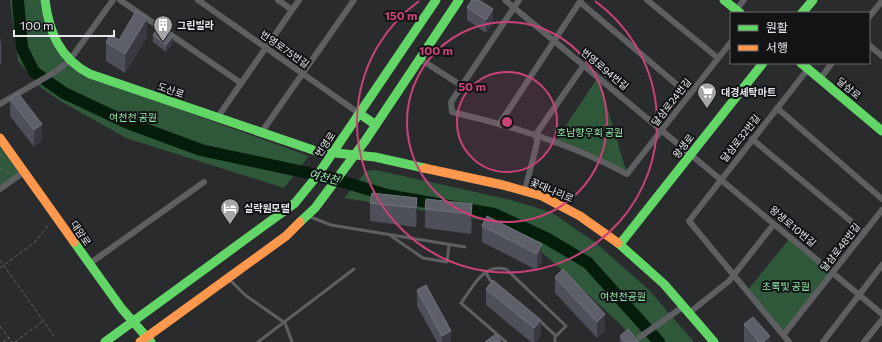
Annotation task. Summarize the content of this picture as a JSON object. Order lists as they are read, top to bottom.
{
  "streets": {
    "main road": [
      "달삼로",
      "도산로",
      "번영로",
      "왕생로",
      "꽃대나리로",
      "대암로"
    ],
    "street": [
      "번영로75번길",
      "번영로94번길",
      "달삼로24번길",
      "달삼로32번길",
      "왕생로10번길",
      "달삼로48번길"
    ]
  },
  "crossings": [
    ["번영로75번길", "번영로"],
    ["번영로94번길", "달삼로24번길"],
    ["번영로94번길", "왕생로"],
    ["번영로94번길", "왕생로10번길"],
    ["달삼로", "달삼로32번길"],
    ["도산로", "번영로"],
    ["도산로", "꽃대나리로"],
    ["달삼로32번길", "왕생로10번길"],
    ["번영로", "꽃대나리로"],
    ["번영로", "대암로"],
    ["왕생로", "꽃대나리로"],
    ["왕생로", "왕생로10번길"],
    ["왕생로10번길", "달삼로48번길"]
  ],
  "water": ["여천천"],
  "parks": [
    "여천천 공원",
    "호남향우회 공원",
    "초록빛 공원",
    "여천천공원"
  ],
  "places": {
    "building": ["그린빌라"],
    "supermarket": ["대경세탁마트"],
    "hotel": ["실락원모텔"]
  },
  "legend": ["원활", "서행"],
  "scale_bar": "100 m",
  "rings": ["150 m", "100 m", "50 m"]
}
